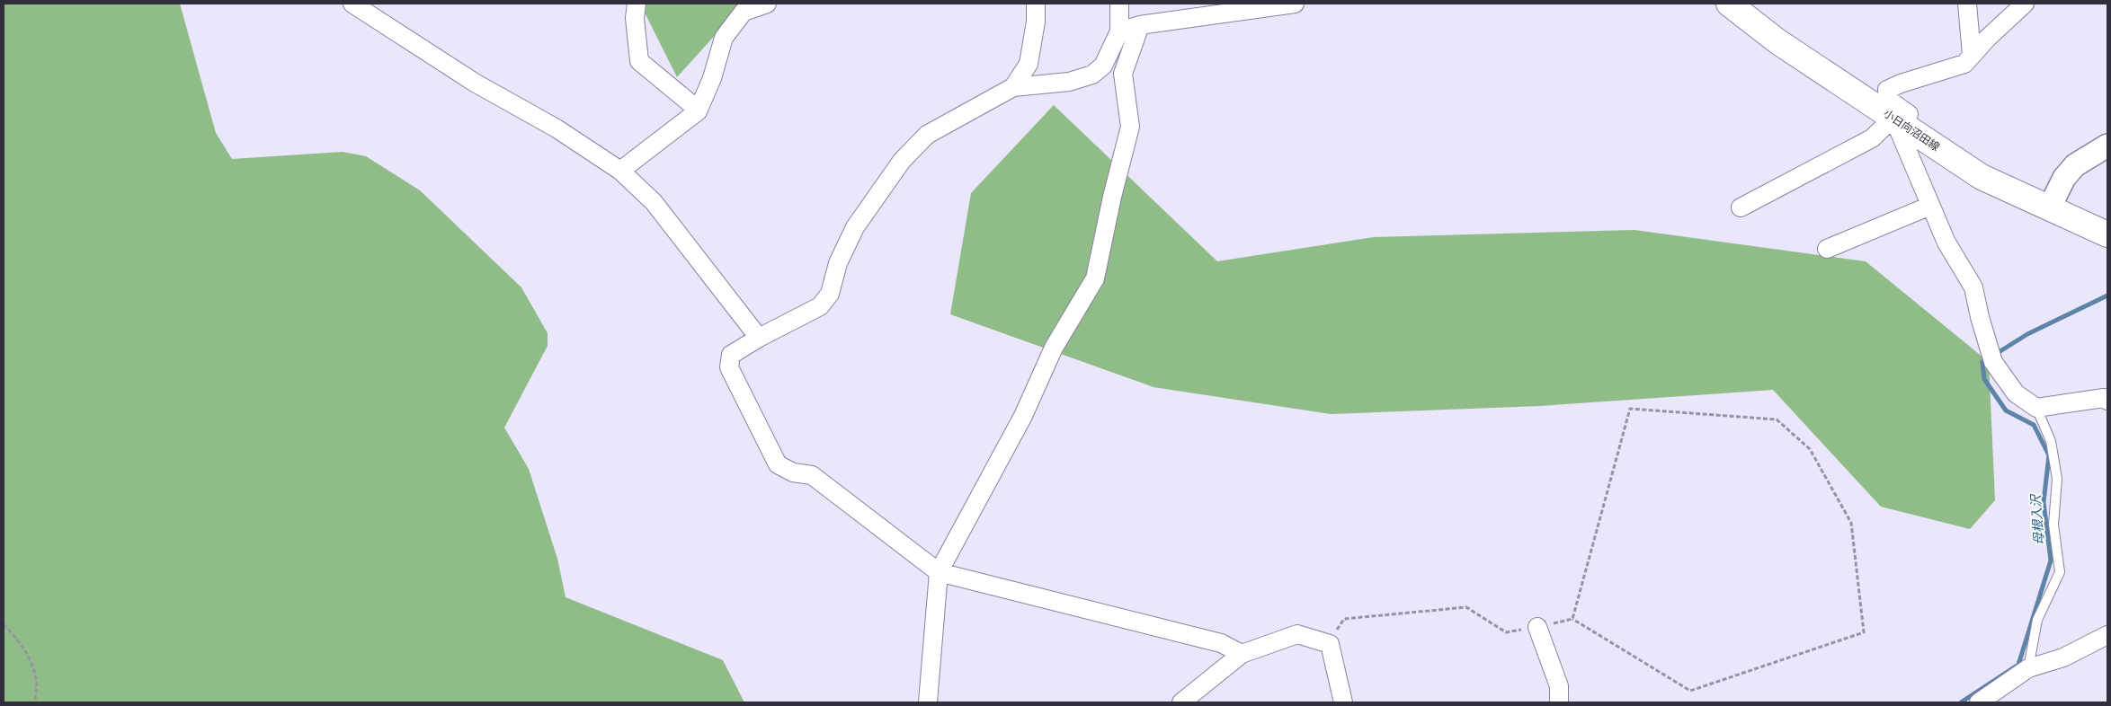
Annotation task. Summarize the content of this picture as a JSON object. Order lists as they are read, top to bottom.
{
  "streets": {
    "main road": ["小日向沼田線"]
  },
  "water": ["母根入沢"]
}
